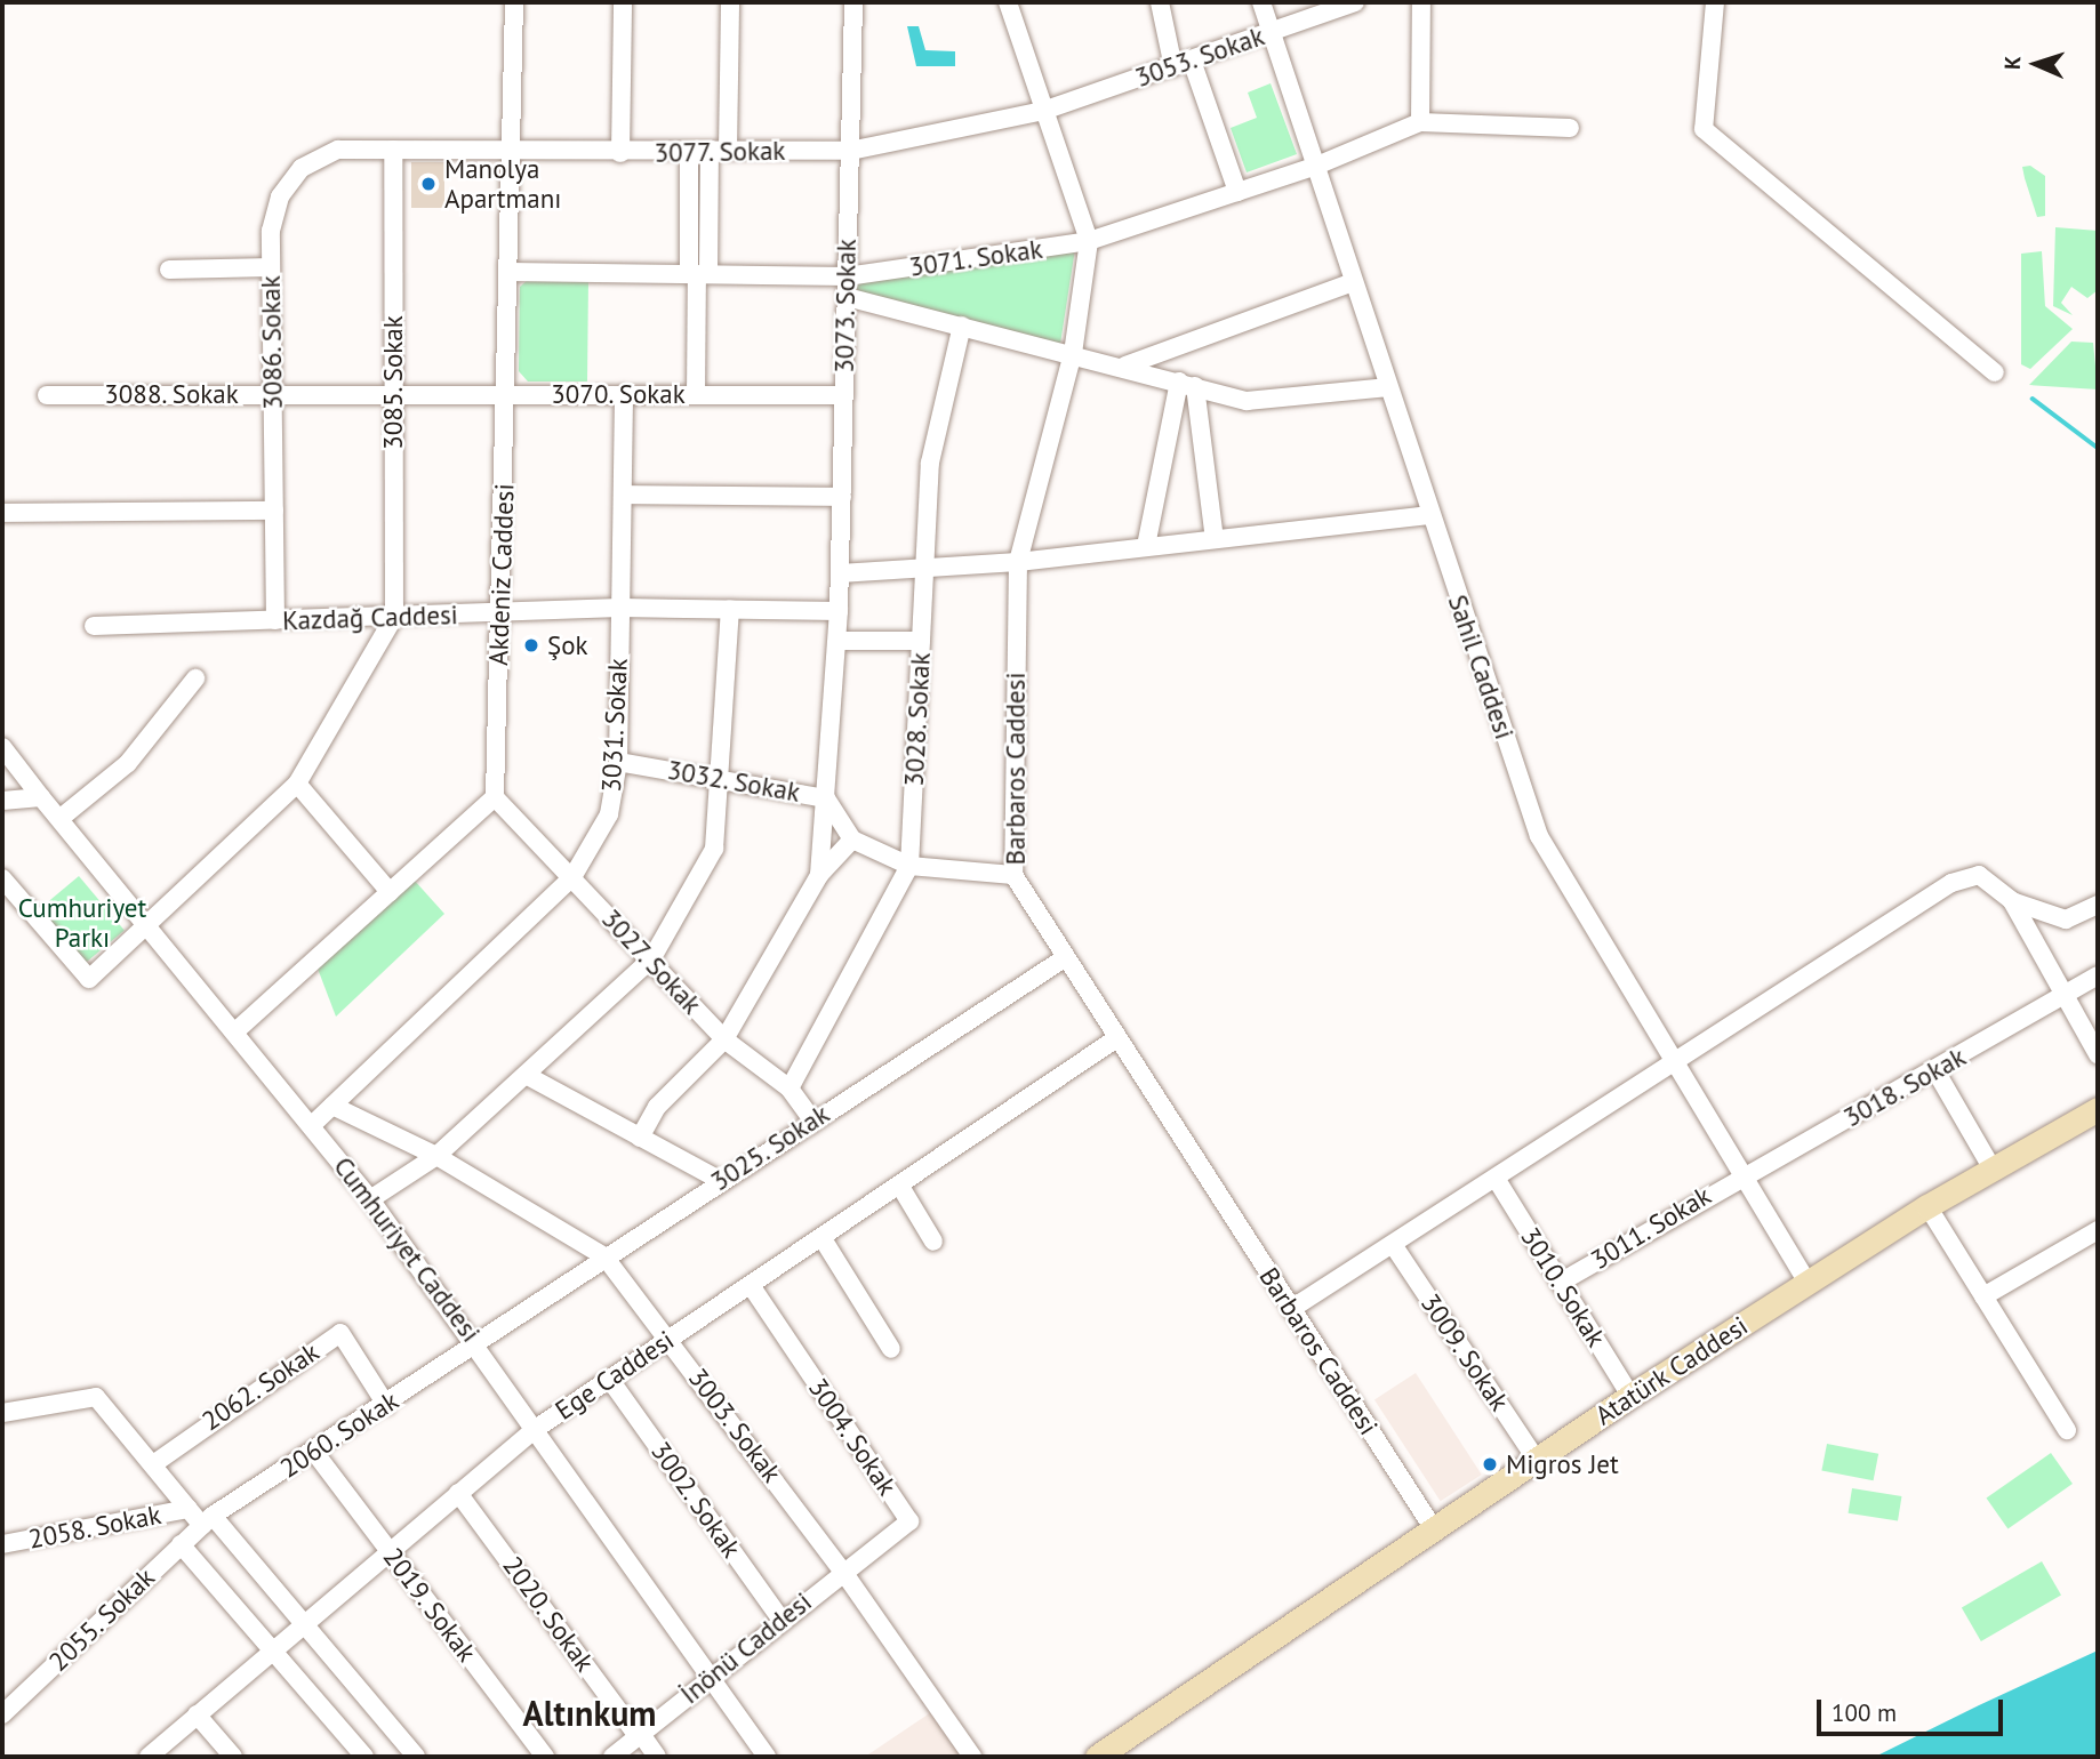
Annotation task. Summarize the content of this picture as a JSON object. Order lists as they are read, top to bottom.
{
  "streets": {
    "main road": ["Atatürk Caddesi"],
    "street": [
      "3053. Sokak",
      "3077. Sokak",
      "3071. Sokak",
      "3073. Sokak",
      "3086. Sokak",
      "3085. Sokak",
      "3088. Sokak",
      "3070. Sokak",
      "Akdeniz Caddesi",
      "Kazdağ Caddesi",
      "Sahil Caddesi",
      "3028. Sokak",
      "3031. Sokak",
      "Barbaros Caddesi",
      "3032. Sokak",
      "3027. Sokak",
      "3018. Sokak",
      "3025. Sokak",
      "3011. Sokak",
      "Cumhuriyet Caddesi",
      "3010. Sokak",
      "3009. Sokak",
      "Ege Caddesi",
      "2062. Sokak",
      "3003. Sokak",
      "2060. Sokak",
      "3004. Sokak",
      "3002. Sokak",
      "2058. Sokak",
      "2019. Sokak",
      "2020. Sokak",
      "2055. Sokak",
      "İnönü Caddesi"
    ]
  },
  "crossings": [
    ["3053. Sokak", "3077. Sokak"],
    ["3053. Sokak", "Sahil Caddesi"],
    ["3053. Sokak", "Barbaros Caddesi"],
    ["3077. Sokak", "3073. Sokak"],
    ["3077. Sokak", "3086. Sokak"],
    ["3077. Sokak", "3085. Sokak"],
    ["3077. Sokak", "Akdeniz Caddesi"],
    ["3077. Sokak", "Barbaros Caddesi"],
    ["3071. Sokak", "3073. Sokak"],
    ["3071. Sokak", "Akdeniz Caddesi"],
    ["3071. Sokak", "Sahil Caddesi"],
    ["3071. Sokak", "Barbaros Caddesi"],
    ["3073. Sokak", "3070. Sokak"],
    ["3073. Sokak", "Kazdağ Caddesi"],
    ["3073. Sokak", "3032. Sokak"],
    ["3086. Sokak", "3085. Sokak"],
    ["3086. Sokak", "3088. Sokak"],
    ["3086. Sokak", "Kazdağ Caddesi"],
    ["3085. Sokak", "3088. Sokak"],
    ["3085. Sokak", "3070. Sokak"],
    ["3085. Sokak", "Kazdağ Caddesi"],
    ["3088. Sokak", "3070. Sokak"],
    ["3070. Sokak", "Akdeniz Caddesi"],
    ["3070. Sokak", "3031. Sokak"],
    ["Akdeniz Caddesi", "Kazdağ Caddesi"],
    ["Akdeniz Caddesi", "3027. Sokak"],
    ["Kazdağ Caddesi", "3031. Sokak"],
    ["Sahil Caddesi", "3018. Sokak"],
    ["Sahil Caddesi", "3011. Sokak"],
    ["Sahil Caddesi", "Atatürk Caddesi"],
    ["3028. Sokak", "3027. Sokak"],
    ["3031. Sokak", "3032. Sokak"],
    ["3031. Sokak", "3027. Sokak"],
    ["3031. Sokak", "Cumhuriyet Caddesi"],
    ["3031. Sokak", "3003. Sokak"],
    ["Barbaros Caddesi", "3025. Sokak"],
    ["Barbaros Caddesi", "Atatürk Caddesi"],
    ["Barbaros Caddesi", "Ege Caddesi"],
    ["3027. Sokak", "3025. Sokak"],
    ["3018. Sokak", "3011. Sokak"],
    ["3025. Sokak", "Cumhuriyet Caddesi"],
    ["3025. Sokak", "3003. Sokak"],
    ["3025. Sokak", "2060. Sokak"],
    ["3011. Sokak", "3010. Sokak"],
    ["Cumhuriyet Caddesi", "Ege Caddesi"],
    ["Cumhuriyet Caddesi", "2060. Sokak"],
    ["Cumhuriyet Caddesi", "İnönü Caddesi"],
    ["3010. Sokak", "Atatürk Caddesi"],
    ["3009. Sokak", "Atatürk Caddesi"],
    ["Ege Caddesi", "3003. Sokak"],
    ["Ege Caddesi", "3004. Sokak"],
    ["Ege Caddesi", "3002. Sokak"],
    ["Ege Caddesi", "2019. Sokak"],
    ["Ege Caddesi", "2020. Sokak"],
    ["2062. Sokak", "2060. Sokak"],
    ["3003. Sokak", "3004. Sokak"],
    ["3003. Sokak", "İnönü Caddesi"],
    ["2060. Sokak", "2019. Sokak"],
    ["2060. Sokak", "2055. Sokak"],
    ["3004. Sokak", "İnönü Caddesi"],
    ["3002. Sokak", "İnönü Caddesi"],
    ["2020. Sokak", "İnönü Caddesi"]
  ],
  "districts": ["Altınkum"],
  "parks": ["Cumhuriyet Parkı"],
  "places": ["Manolya Apartmanı", "Şok", "Migros Jet"],
  "scale_bar": "100 m",
  "north": "left"
}
